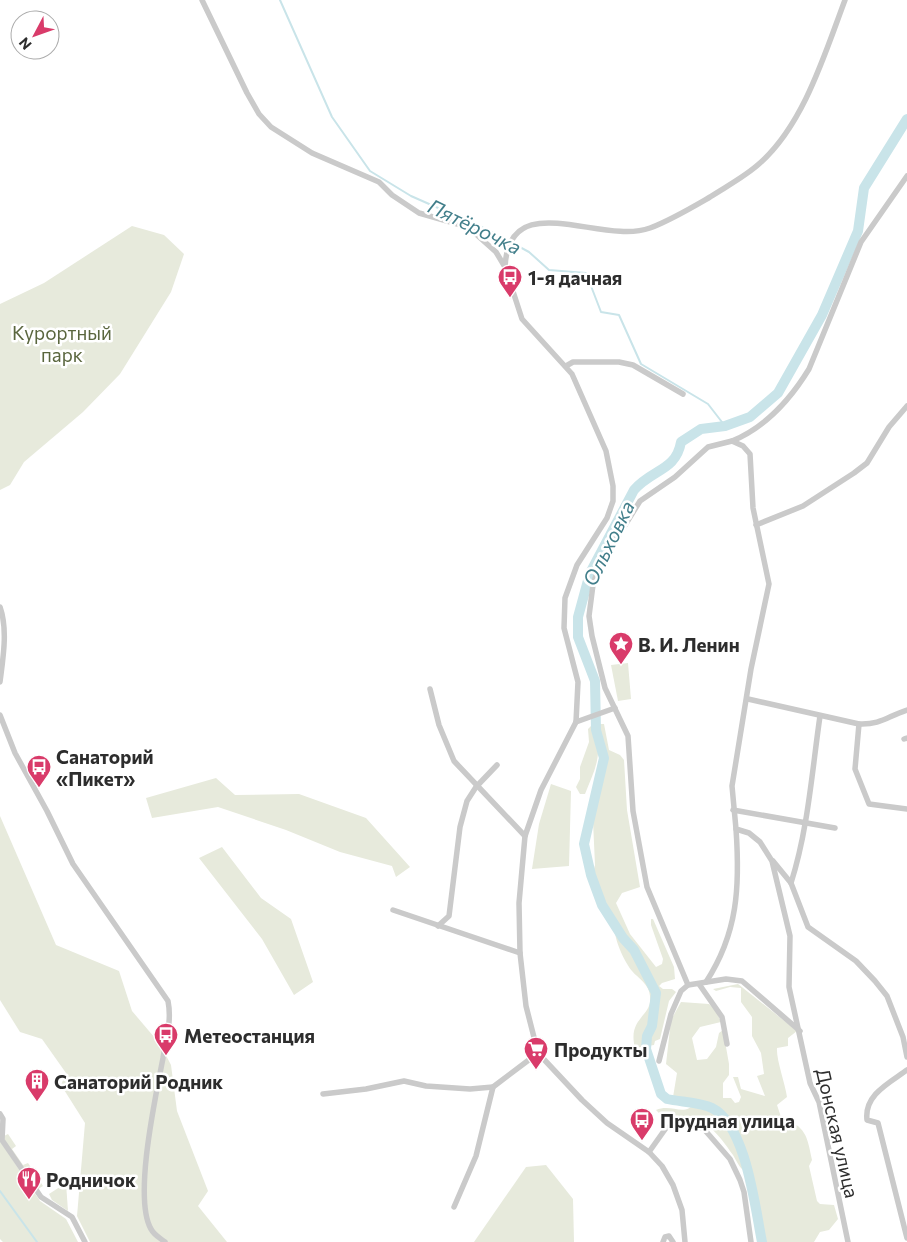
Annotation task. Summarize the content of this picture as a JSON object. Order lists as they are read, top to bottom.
{
  "streets": {
    "street": ["Донская улица"]
  },
  "water": ["Пятёрочка", "Ольховка"],
  "parks": ["Курортный парк"],
  "places": {
    "bus stop": [
      "1-я дачная",
      "Санаторий «Пикет»",
      "Метеостанция",
      "Прудная улица"
    ],
    "place": ["В. И. Ленин"],
    "supermarket": ["Продукты"],
    "building": ["Санаторий Родник"],
    "restaurant": ["Родничок"]
  },
  "north": "bottom left"
}
